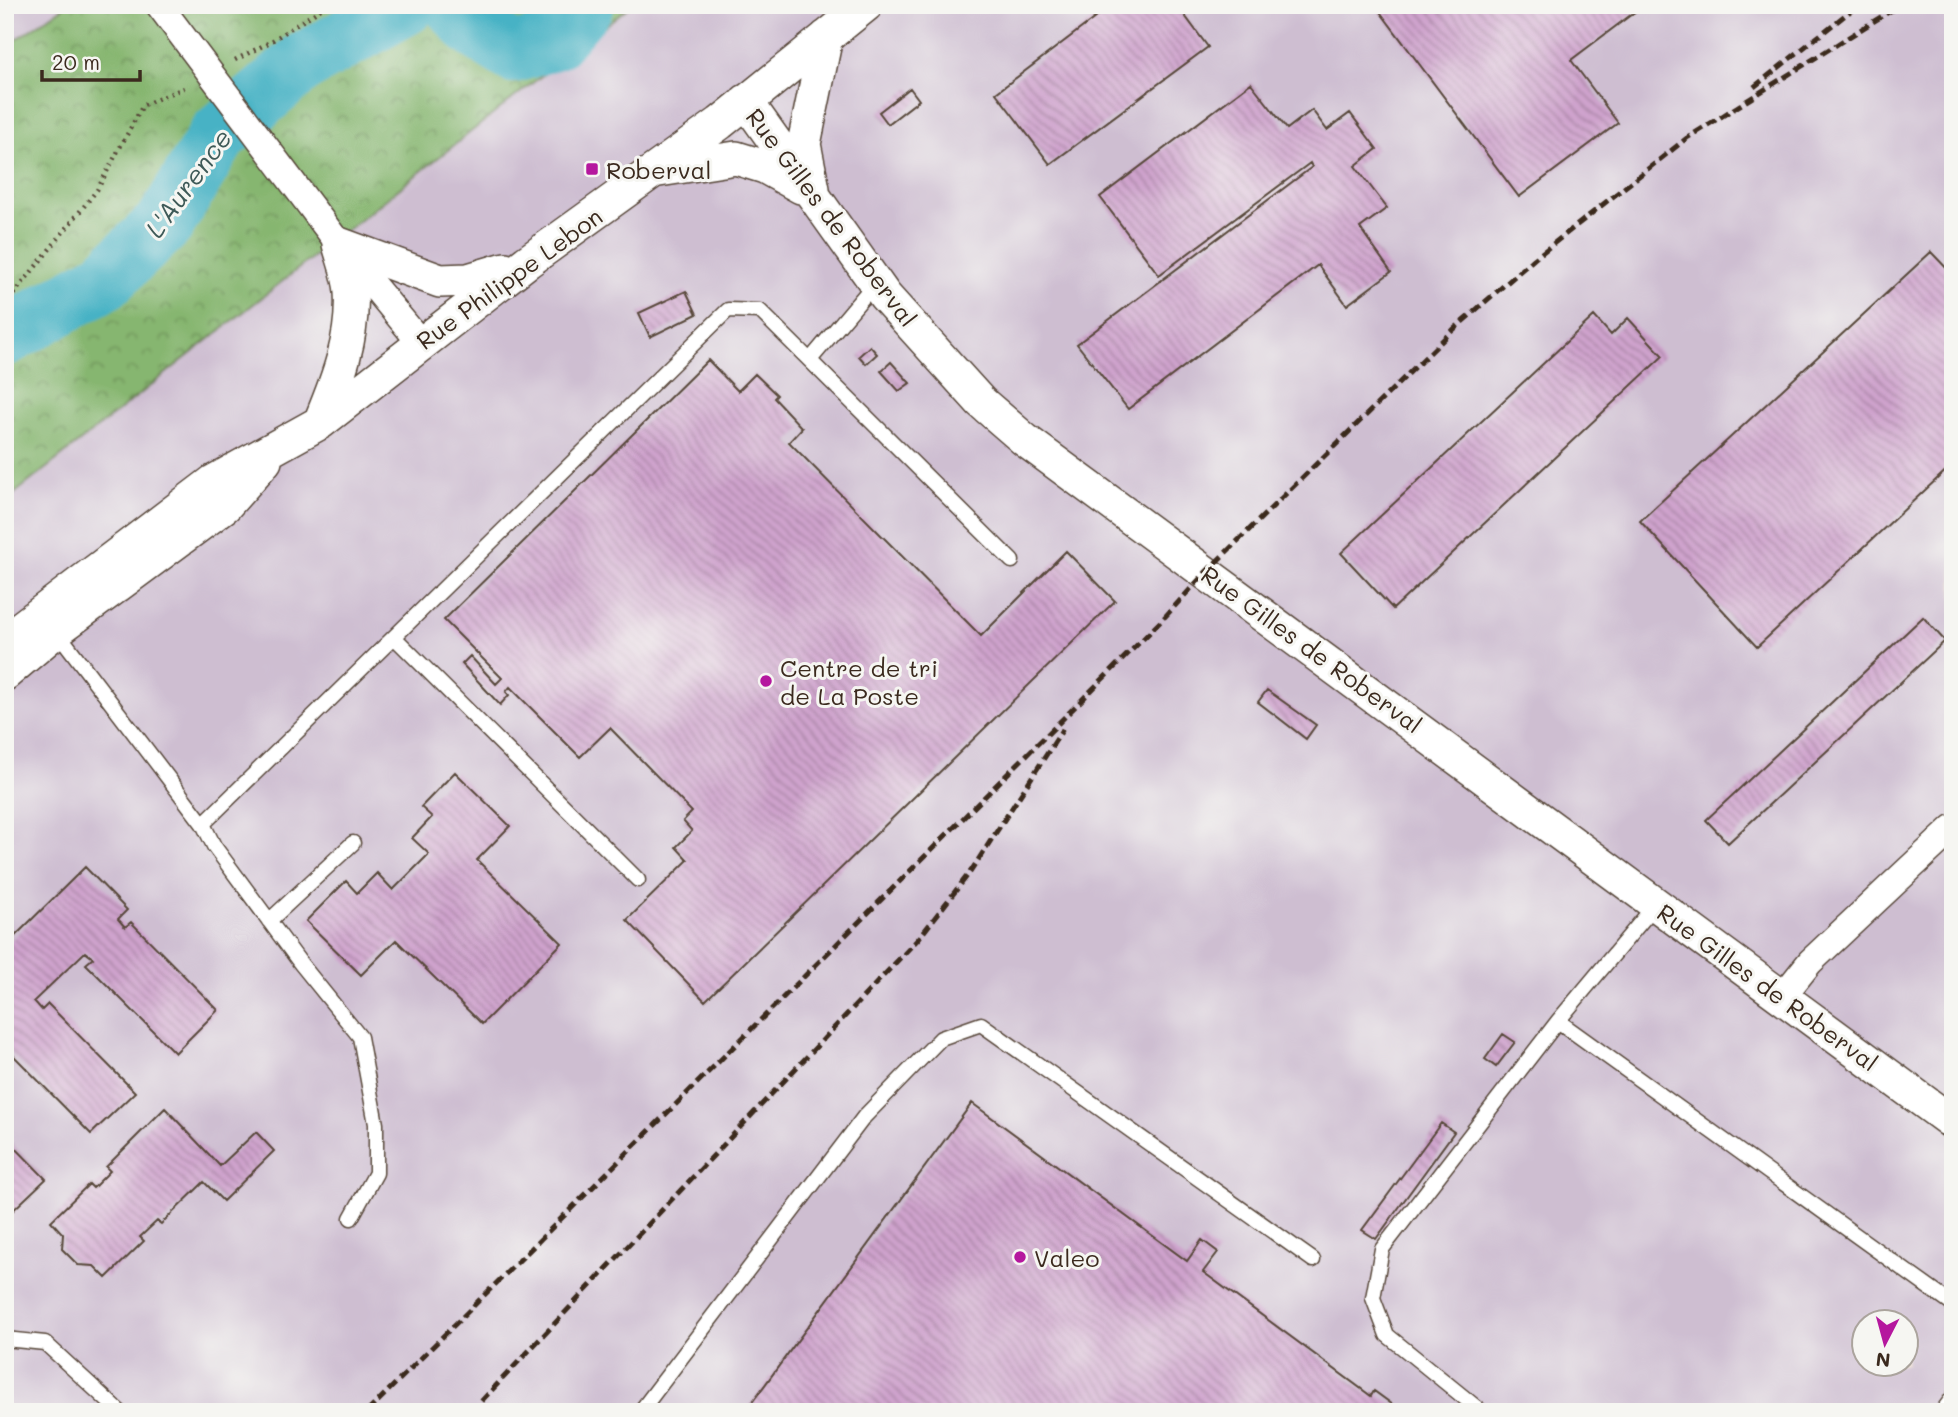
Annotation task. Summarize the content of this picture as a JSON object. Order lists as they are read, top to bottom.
{
  "streets": {
    "street": ["Rue Gilles de Roberval", "Rue Philippe Lebon"]
  },
  "crossings": [
    ["Rue Gilles de Roberval", "Rue Philippe Lebon"]
  ],
  "water": ["L'Aurence"],
  "places": {
    "transit": ["Roberval"],
    "other": ["Centre de tri de La Poste", "Valeo"]
  },
  "scale_bar": "20 m",
  "north": "bottom"
}
